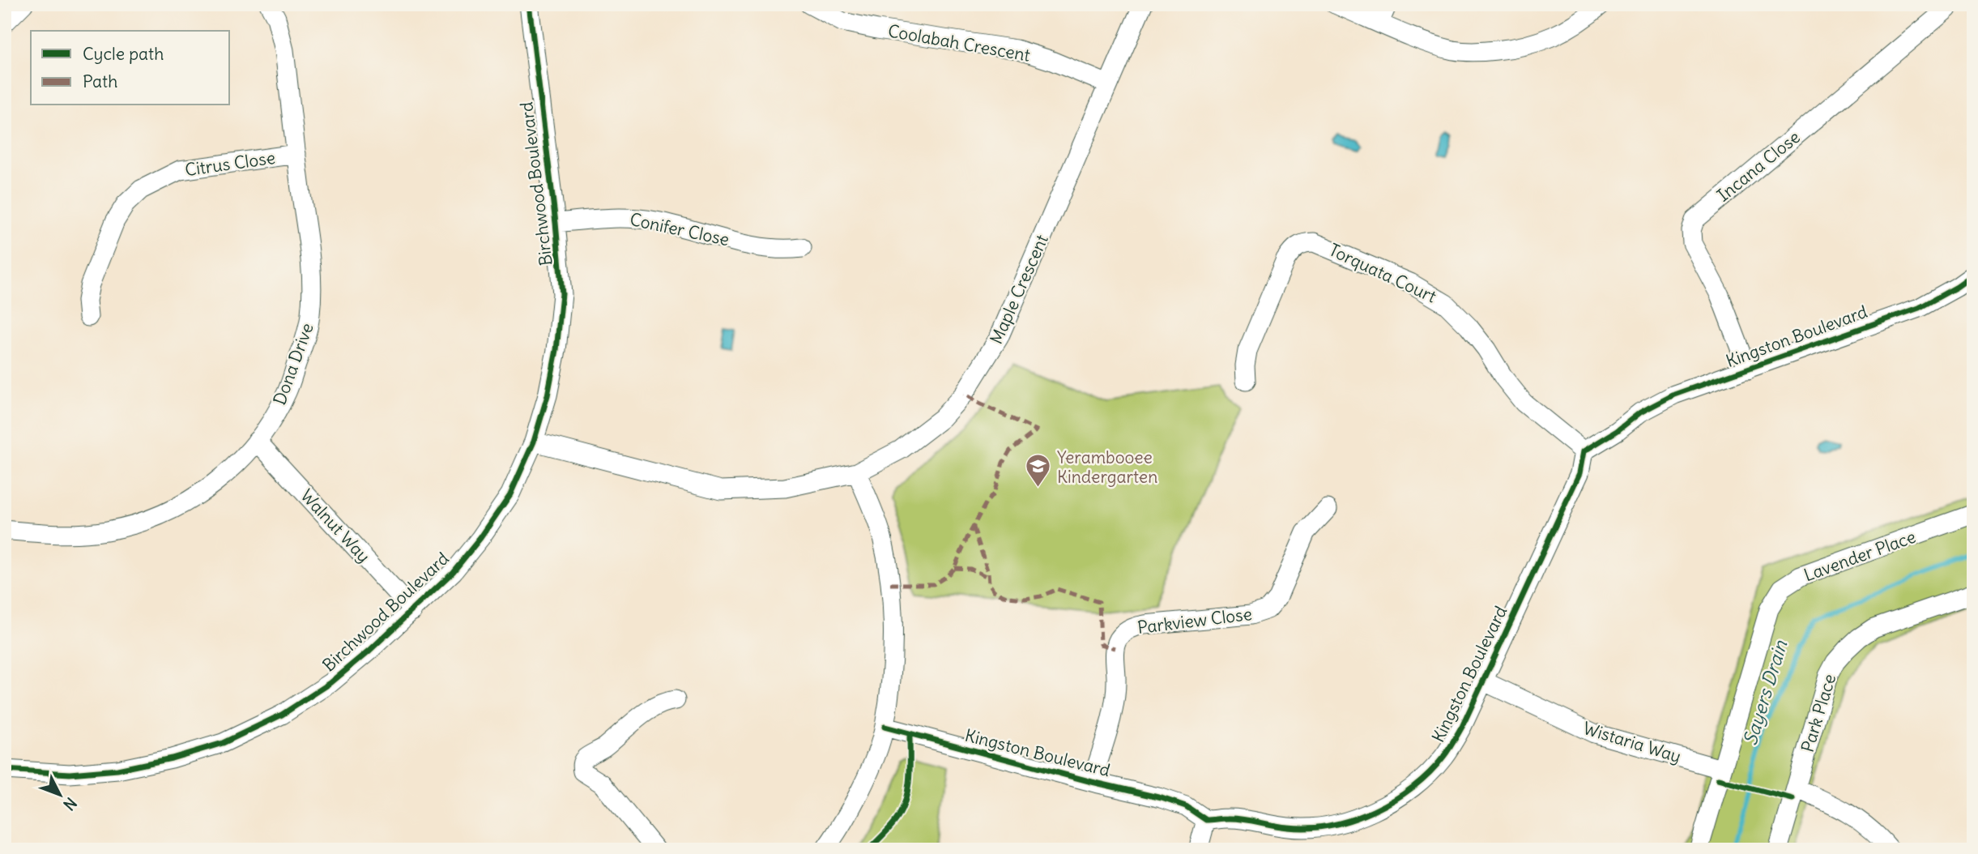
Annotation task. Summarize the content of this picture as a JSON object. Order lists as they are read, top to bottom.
{
  "streets": {
    "street": [
      "Coolabah Crescent",
      "Citrus Close",
      "Incana Close",
      "Birchwood Boulevard",
      "Conifer Close",
      "Torquata Court",
      "Maple Crescent",
      "Kingston Boulevard",
      "Dona Drive",
      "Walnut Way",
      "Lavender Place",
      "Parkview Close",
      "Park Place",
      "Wistaria Way"
    ]
  },
  "crossings": [
    ["Coolabah Crescent", "Maple Crescent"],
    ["Citrus Close", "Dona Drive"],
    ["Incana Close", "Kingston Boulevard"],
    ["Birchwood Boulevard", "Conifer Close"],
    ["Birchwood Boulevard", "Maple Crescent"],
    ["Birchwood Boulevard", "Walnut Way"],
    ["Torquata Court", "Kingston Boulevard"],
    ["Kingston Boulevard", "Parkview Close"],
    ["Kingston Boulevard", "Wistaria Way"],
    ["Dona Drive", "Walnut Way"],
    ["Lavender Place", "Wistaria Way"]
  ],
  "water": ["Sayers Drain"],
  "places": {
    "school or university": ["Yerambooee Kindergarten"]
  },
  "legend": ["Cycle path", "Path"],
  "north": "bottom right"
}
